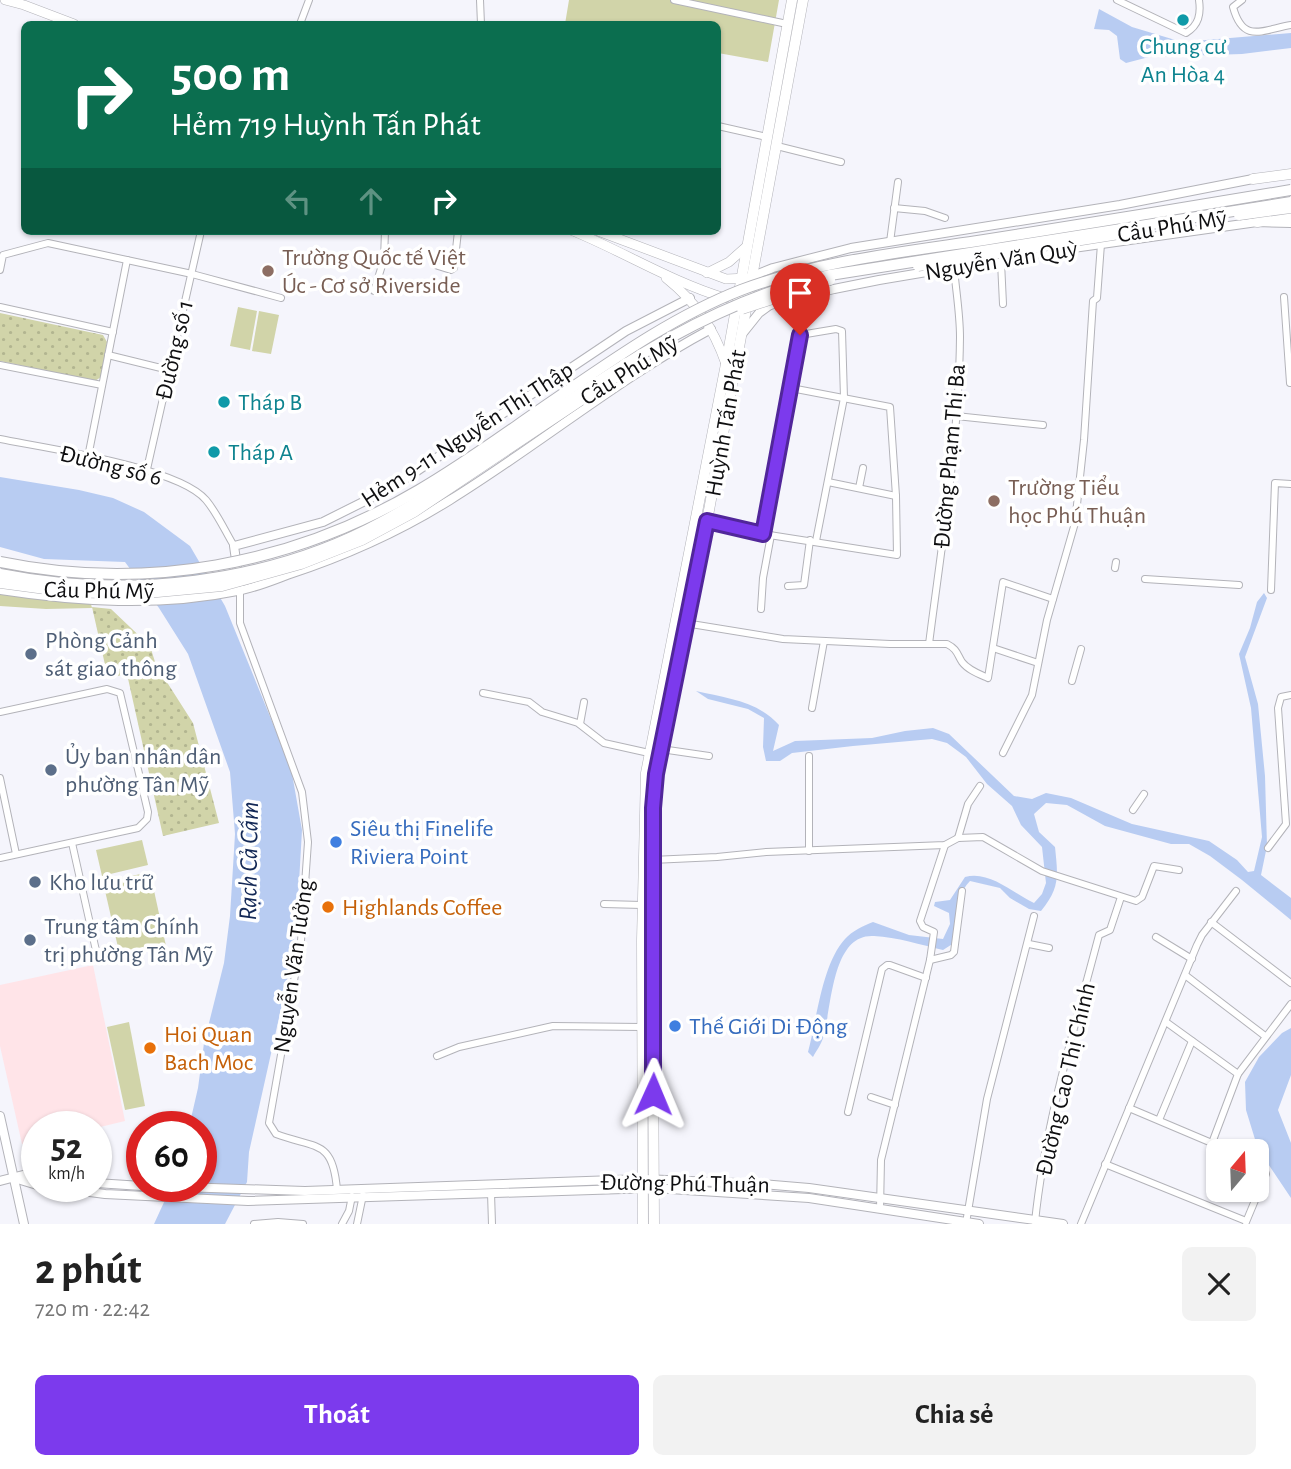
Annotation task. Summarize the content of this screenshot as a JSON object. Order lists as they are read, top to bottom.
{
  "streets": {
    "highway": ["Cầu Phú Mỹ"],
    "main road": ["Nguyễn Văn Quỳ", "Huỳnh Tấn Phát"],
    "street": [
      "Đường số 1",
      "Hẻm 9-11 Nguyễn Thị Thập",
      "Đường Phạm Thị Ba",
      "Đường số 6",
      "Nguyễn Văn Tưởng",
      "Đường Cao Thị Chính",
      "Đường Phú Thuận"
    ]
  },
  "crossings": [
    ["Nguyễn Văn Quỳ", "Huỳnh Tấn Phát"],
    ["Nguyễn Văn Quỳ", "Đường Phạm Thị Ba"],
    ["Đường số 1", "Đường số 6"],
    ["Huỳnh Tấn Phát", "Đường Phú Thuận"],
    ["Hẻm 9-11 Nguyễn Thị Thập", "Đường số 6"],
    ["Nguyễn Văn Tưởng", "Đường Phú Thuận"],
    ["Đường Cao Thị Chính", "Đường Phú Thuận"]
  ],
  "water": ["Rạch Cả Cấm"],
  "places": [
    "Chung cư An Hòa 4",
    "Trường Quốc tế Việt Úc - Cơ sở Riverside",
    "Tháp B",
    "Tháp A",
    "Trường Tiểu học Phú Thuận",
    "Phòng Cảnh sát giao thông",
    "Ủy ban nhân dân phường Tân Mỹ",
    "Siêu thị Finelife Riviera Point",
    "Kho lưu trữ",
    "Highlands Coffee",
    "Trung tâm Chính trị phường Tân Mỹ",
    "Thế Giới Di Động",
    "Hoi Quan Bach Moc"
  ],
  "north": "top",
  "page": {
    "turn": ["500 m", "Hẻm 719 Huỳnh Tấn Phát"],
    "speed": "52 km/h",
    "limit": "60",
    "heading": ["2 phút", "720 m · 22:42"],
    "buttons": ["Thoát", "Chia sẻ"]
  }
}
